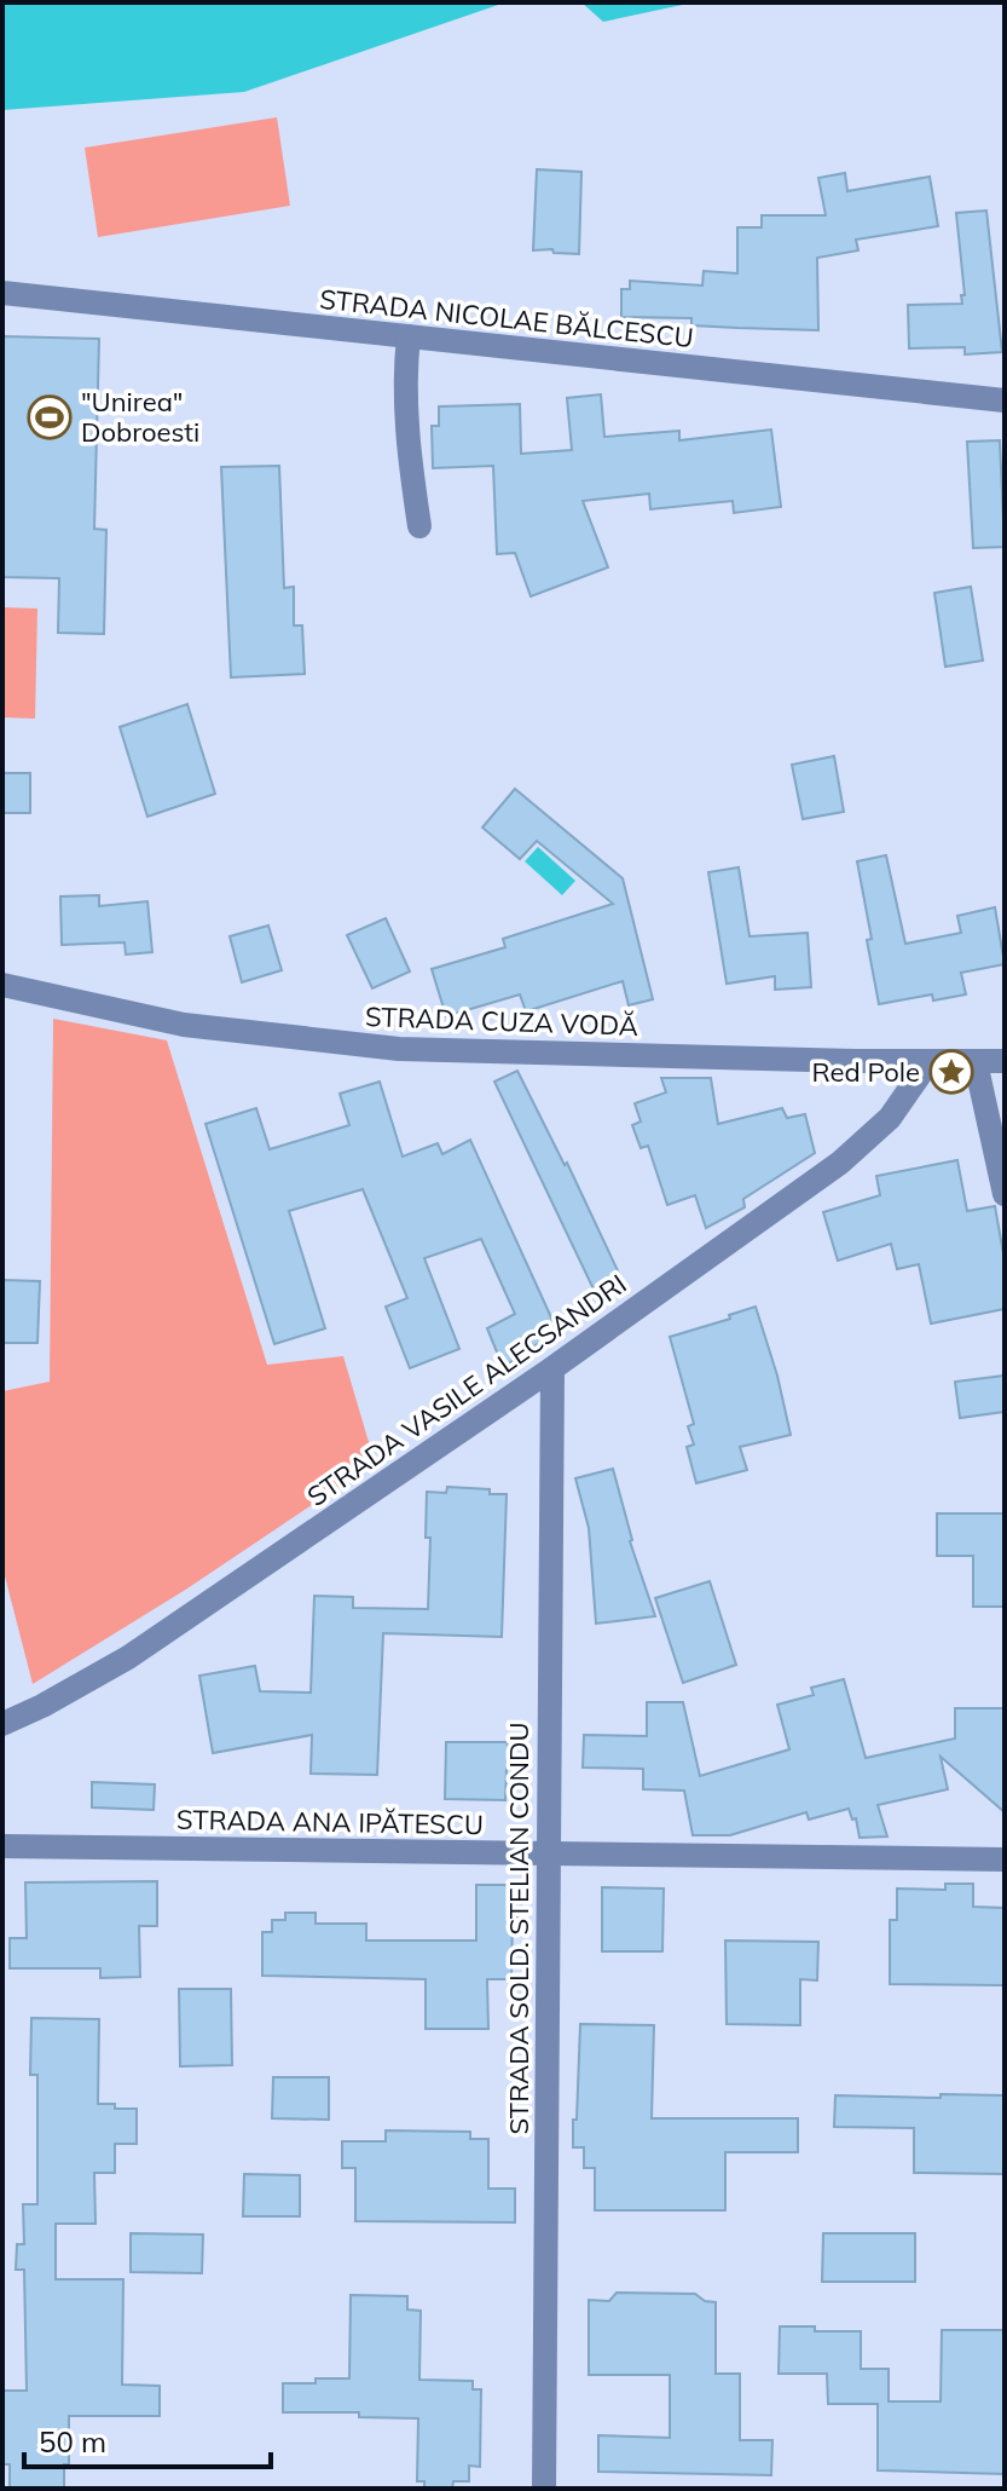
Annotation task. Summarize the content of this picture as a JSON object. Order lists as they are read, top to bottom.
{
  "streets": {
    "street": [
      "STRADA NICOLAE BĂLCESCU",
      "STRADA CUZA VODĂ",
      "STRADA VASILE ALECSANDRI",
      "STRADA ANA IPĂTESCU",
      "STRADA SOLD. STELIAN CONDU"
    ]
  },
  "crossings": [
    ["STRADA CUZA VODĂ", "STRADA VASILE ALECSANDRI"],
    ["STRADA VASILE ALECSANDRI", "STRADA SOLD. STELIAN CONDU"],
    ["STRADA ANA IPĂTESCU", "STRADA SOLD. STELIAN CONDU"]
  ],
  "places": {
    "sports": ["\"Unirea\" Dobroesti"],
    "place": ["Red Pole"]
  },
  "scale_bar": "50 m"
}
